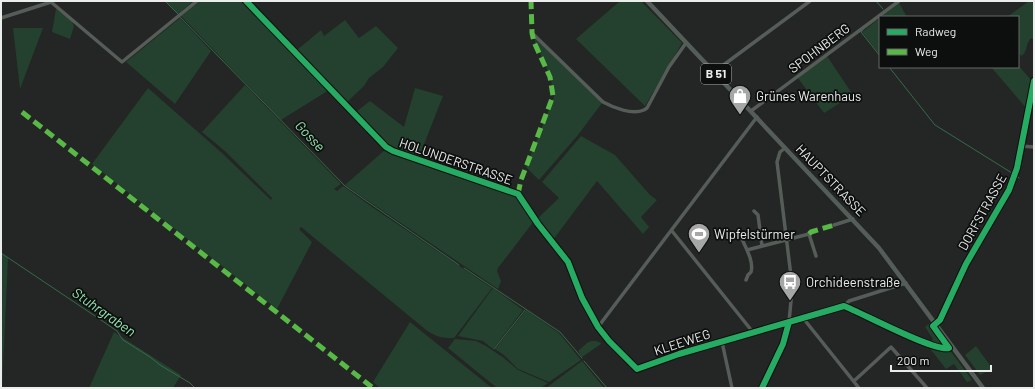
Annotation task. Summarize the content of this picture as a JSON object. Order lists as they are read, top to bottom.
{
  "streets": {
    "main road": ["B 51", "HAUPTSTRASSE"],
    "street": [
      "SPOHNBERG",
      "HOLUNDERSTRASSE",
      "DORFSTRASSE",
      "KLEEWEG"
    ]
  },
  "crossings": [
    ["SPOHNBERG", "HAUPTSTRASSE"],
    ["HOLUNDERSTRASSE", "KLEEWEG"],
    ["HAUPTSTRASSE", "DORFSTRASSE"]
  ],
  "water": ["Gosse", "Stuhrgraben"],
  "places": {
    "shop": ["Grünes Warenhaus"],
    "sports": ["Wipfelstürmer"],
    "bus stop": ["Orchideenstraße"]
  },
  "legend": ["Radweg", "Weg"],
  "scale_bar": "200 m"
}
